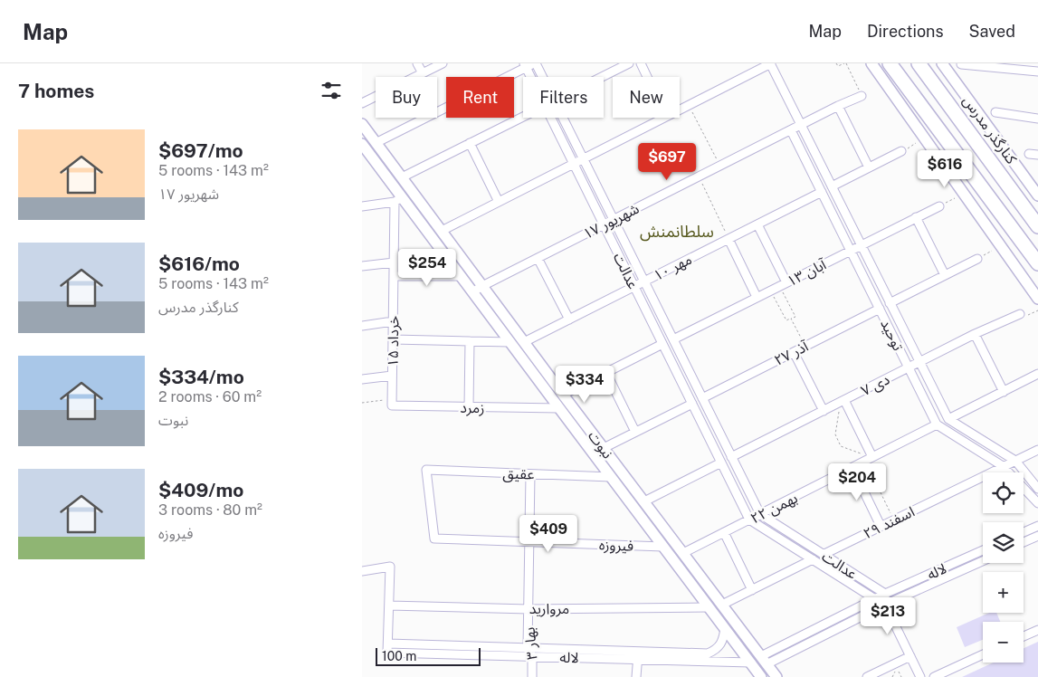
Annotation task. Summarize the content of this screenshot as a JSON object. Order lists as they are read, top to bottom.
{
  "streets": {
    "street": [
      "کنارگذر مدرس",
      "۱۷ شهریور",
      "۱۰ مهر",
      "عدالت",
      "۱۳ آبان",
      "توحید",
      "۱۵ خرداد",
      "۲۷ آذر",
      "۷ دی",
      "زمرد",
      "نبوت",
      "عقیق",
      "۲۲ بهمن",
      "۲۹ اسفند",
      "فیروزه",
      "لاله",
      "مروارید",
      "بهار ۳"
    ]
  },
  "crossings": [
    ["۱۷ شهریور", "عدالت"],
    ["۱۷ شهریور", "توحید"],
    ["۱۷ شهریور", "نبوت"],
    ["۱۰ مهر", "عدالت"],
    ["۱۰ مهر", "توحید"],
    ["۱۰ مهر", "نبوت"],
    ["عدالت", "۱۳ آبان"],
    ["عدالت", "۲۷ آذر"],
    ["عدالت", "۷ دی"],
    ["عدالت", "۲۲ بهمن"],
    ["عدالت", "۲۹ اسفند"],
    ["عدالت", "لاله"],
    ["۱۳ آبان", "توحید"],
    ["توحید", "۲۷ آذر"],
    ["توحید", "۷ دی"],
    ["توحید", "۲۲ بهمن"],
    ["۱۵ خرداد", "زمرد"],
    ["۱۵ خرداد", "نبوت"],
    ["زمرد", "نبوت"],
    ["نبوت", "عقیق"],
    ["نبوت", "۲۲ بهمن"],
    ["نبوت", "فیروزه"],
    ["نبوت", "لاله"],
    ["نبوت", "مروارید"],
    ["عقیق", "فیروزه"],
    ["عقیق", "بهار ۳"],
    ["فیروزه", "بهار ۳"],
    ["لاله", "بهار ۳"],
    ["مروارید", "بهار ۳"]
  ],
  "districts": ["سلطانمنش"],
  "scale_bar": "100 m",
  "page": {
    "header": "Map",
    "nav": ["Map", "Directions", "Saved"],
    "heading": "7 homes",
    "chip": [
      "Buy",
      "Rent",
      "Filters",
      "New"
    ],
    "list": [
      {
        "name": "$697/mo",
        "note": "5 rooms · 143 m² · ۱۷ شهریور"
      },
      {
        "name": "$616/mo",
        "note": "5 rooms · 143 m² · کنارگذر مدرس"
      },
      {
        "name": "$334/mo",
        "note": "2 rooms · 60 m² · نبوت"
      },
      {
        "name": "$409/mo",
        "note": "3 rooms · 80 m² · فیروزه"
      }
    ],
    "price": [
      "$697",
      "$616",
      "$254",
      "$334",
      "$204",
      "$409",
      "$213"
    ],
    "map_buttons": ["+", "−"],
    "scale": "100 m"
  }
}
